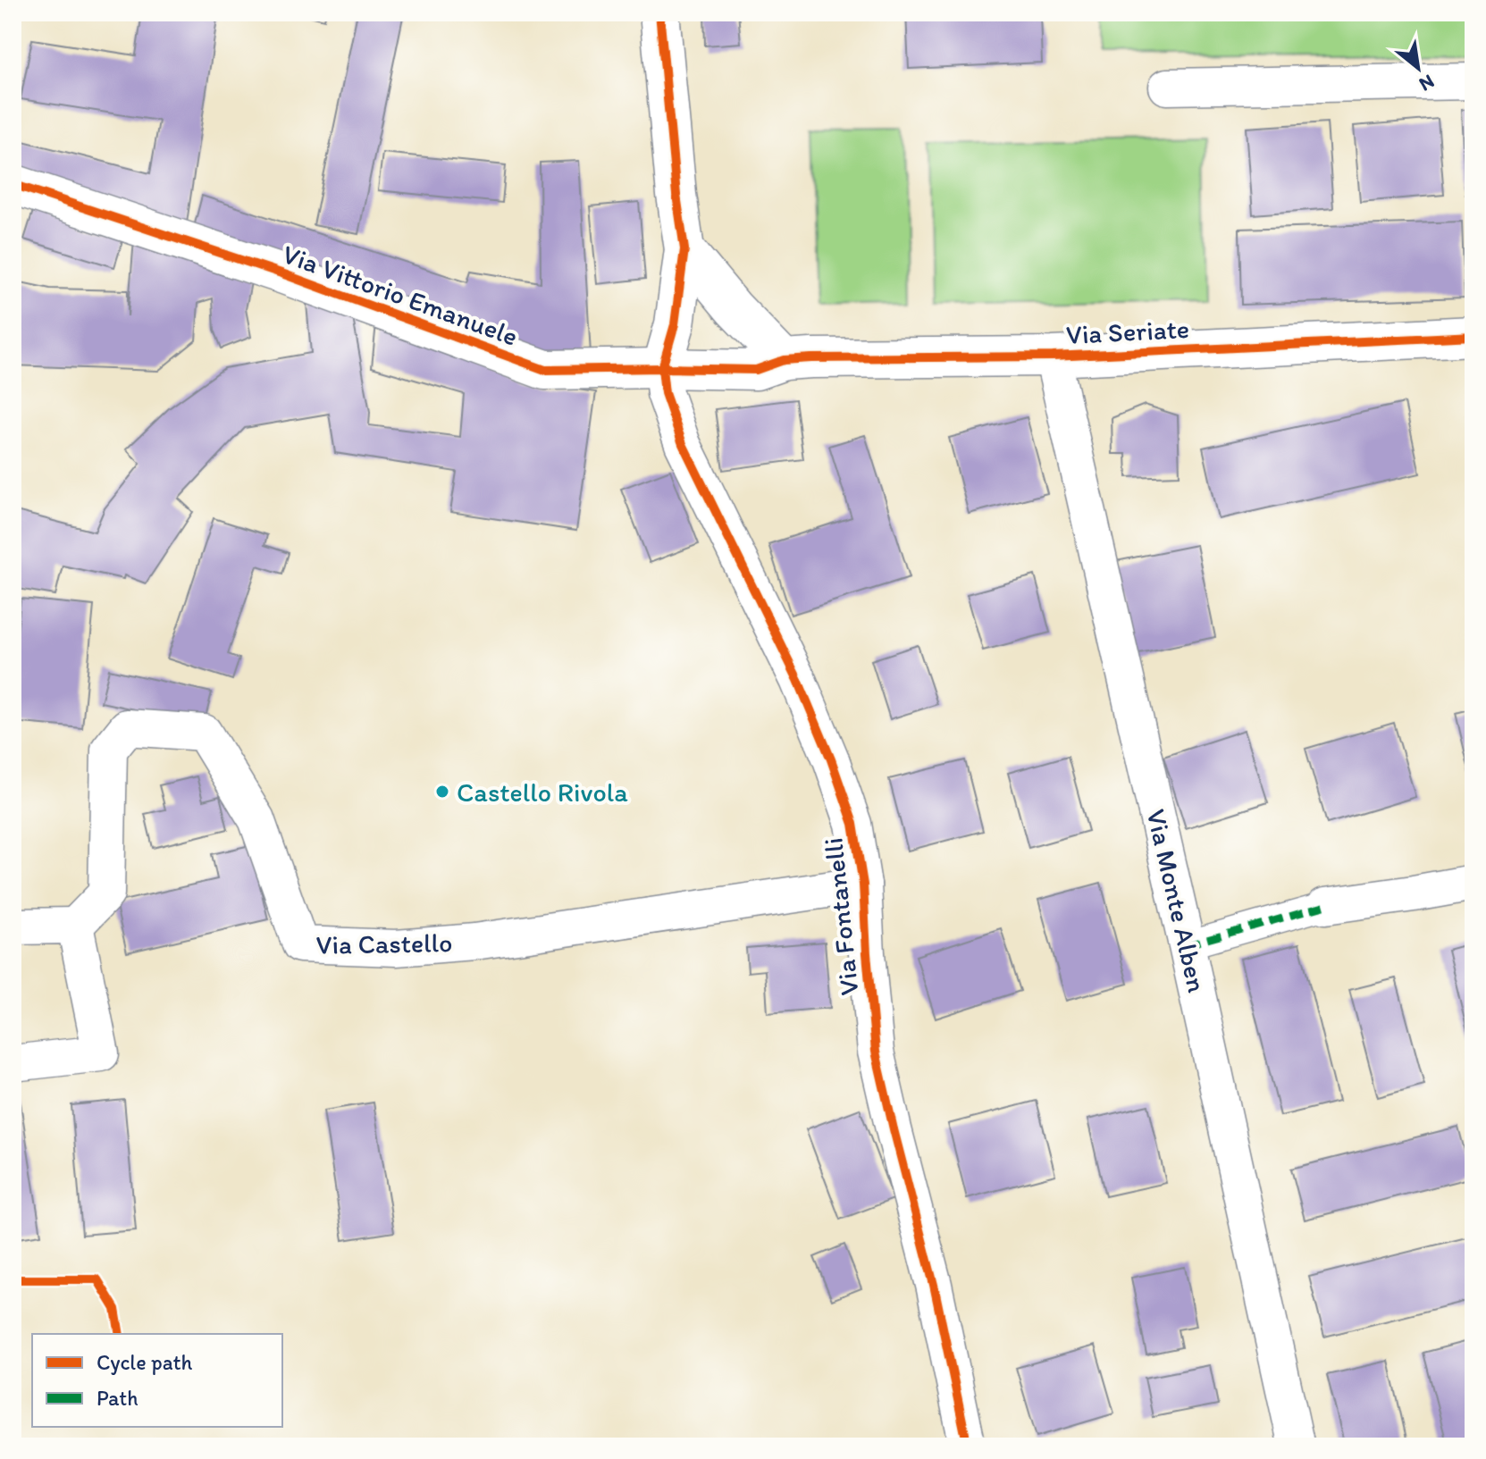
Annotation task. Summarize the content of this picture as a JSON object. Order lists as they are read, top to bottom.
{
  "streets": {
    "street": [
      "Via Vittorio Emanuele",
      "Via Seriate",
      "Via Monte Alben",
      "Via Fontanelli",
      "Via Castello"
    ]
  },
  "crossings": [
    ["Via Vittorio Emanuele", "Via Seriate"],
    ["Via Vittorio Emanuele", "Via Fontanelli"],
    ["Via Seriate", "Via Monte Alben"],
    ["Via Fontanelli", "Via Castello"]
  ],
  "places": ["Castello Rivola"],
  "legend": ["Cycle path", "Path"],
  "north": "bottom right"
}
